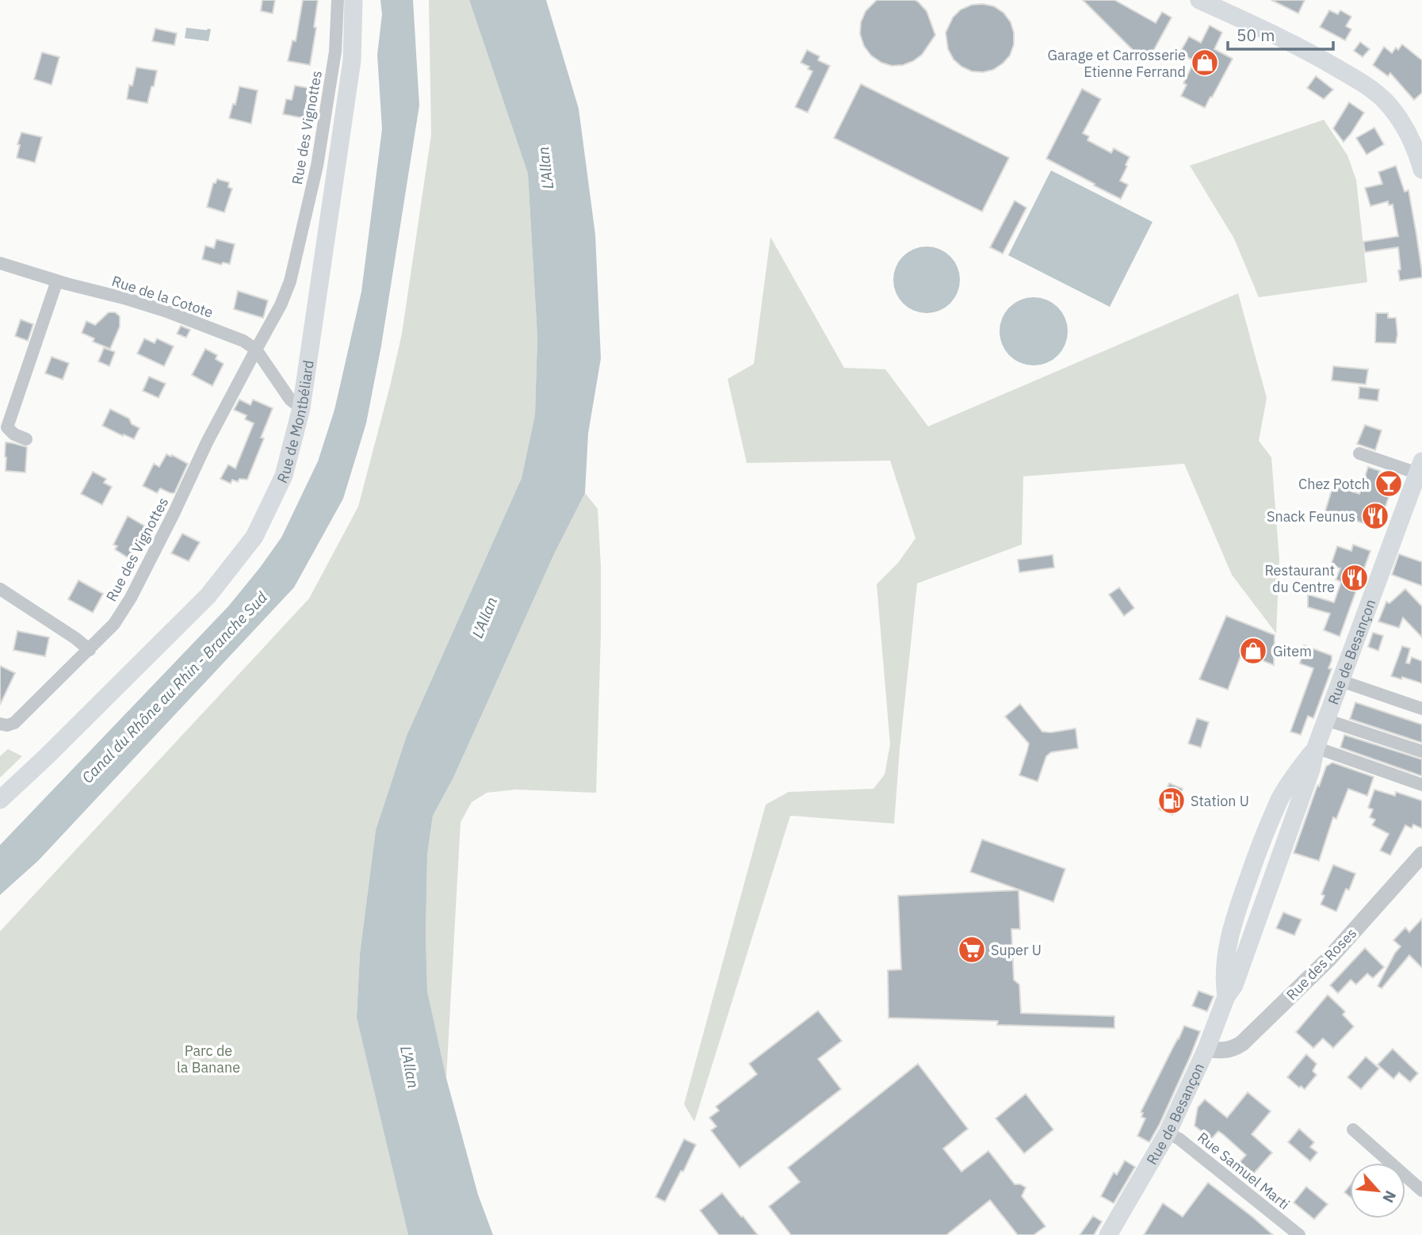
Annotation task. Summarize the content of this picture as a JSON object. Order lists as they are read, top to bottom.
{
  "streets": {
    "main road": ["Rue de Montbéliard", "Rue de Besançon"],
    "street": [
      "Rue des Vignottes",
      "Rue de la Cotote",
      "Rue des Roses",
      "Rue Samuel Marti"
    ]
  },
  "crossings": [
    ["Rue des Vignottes", "Rue de la Cotote"],
    ["Rue de Besançon", "Rue des Roses"],
    ["Rue de Besançon", "Rue Samuel Marti"]
  ],
  "water": ["L'Allan", "Canal du Rhône au Rhin - Branche Sud"],
  "parks": ["Parc de la Banane"],
  "places": {
    "shop": ["Garage et Carrosserie Etienne Ferrand", "Gitem"],
    "bar": ["Chez Potch"],
    "restaurant": ["Snack Feunus", "Restaurant du Centre"],
    "fuel station": ["Station U"],
    "supermarket": ["Super U"]
  },
  "scale_bar": "50 m",
  "north": "bottom right"
}
